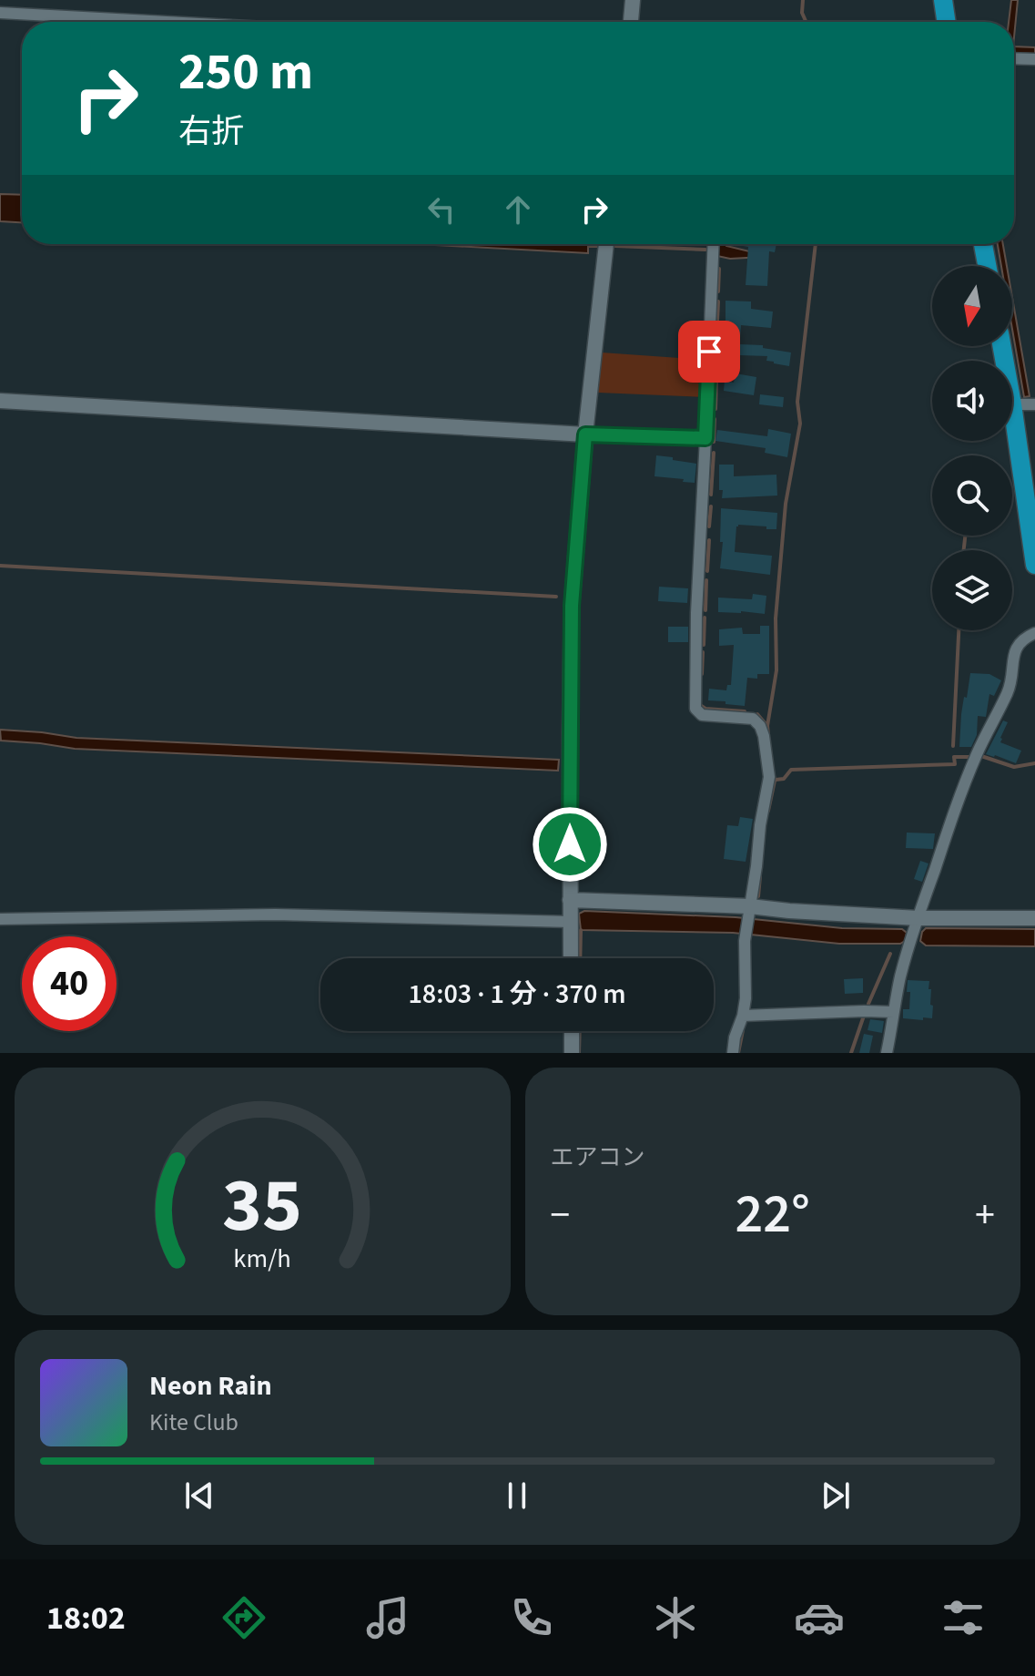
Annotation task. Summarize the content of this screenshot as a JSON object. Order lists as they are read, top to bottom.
{
  "north": "bottom",
  "page": {
    "turn": ["250 m", "右折"],
    "limit": "40",
    "trip": "18:03 · 1 分 · 370 m",
    "tile": "エアコン",
    "heat": ["−", "22°", "+"],
    "song": ["Neon Rain", "Kite Club"],
    "tabs": "18:02",
    "gauge": ["35", "km/h"]
  }
}
